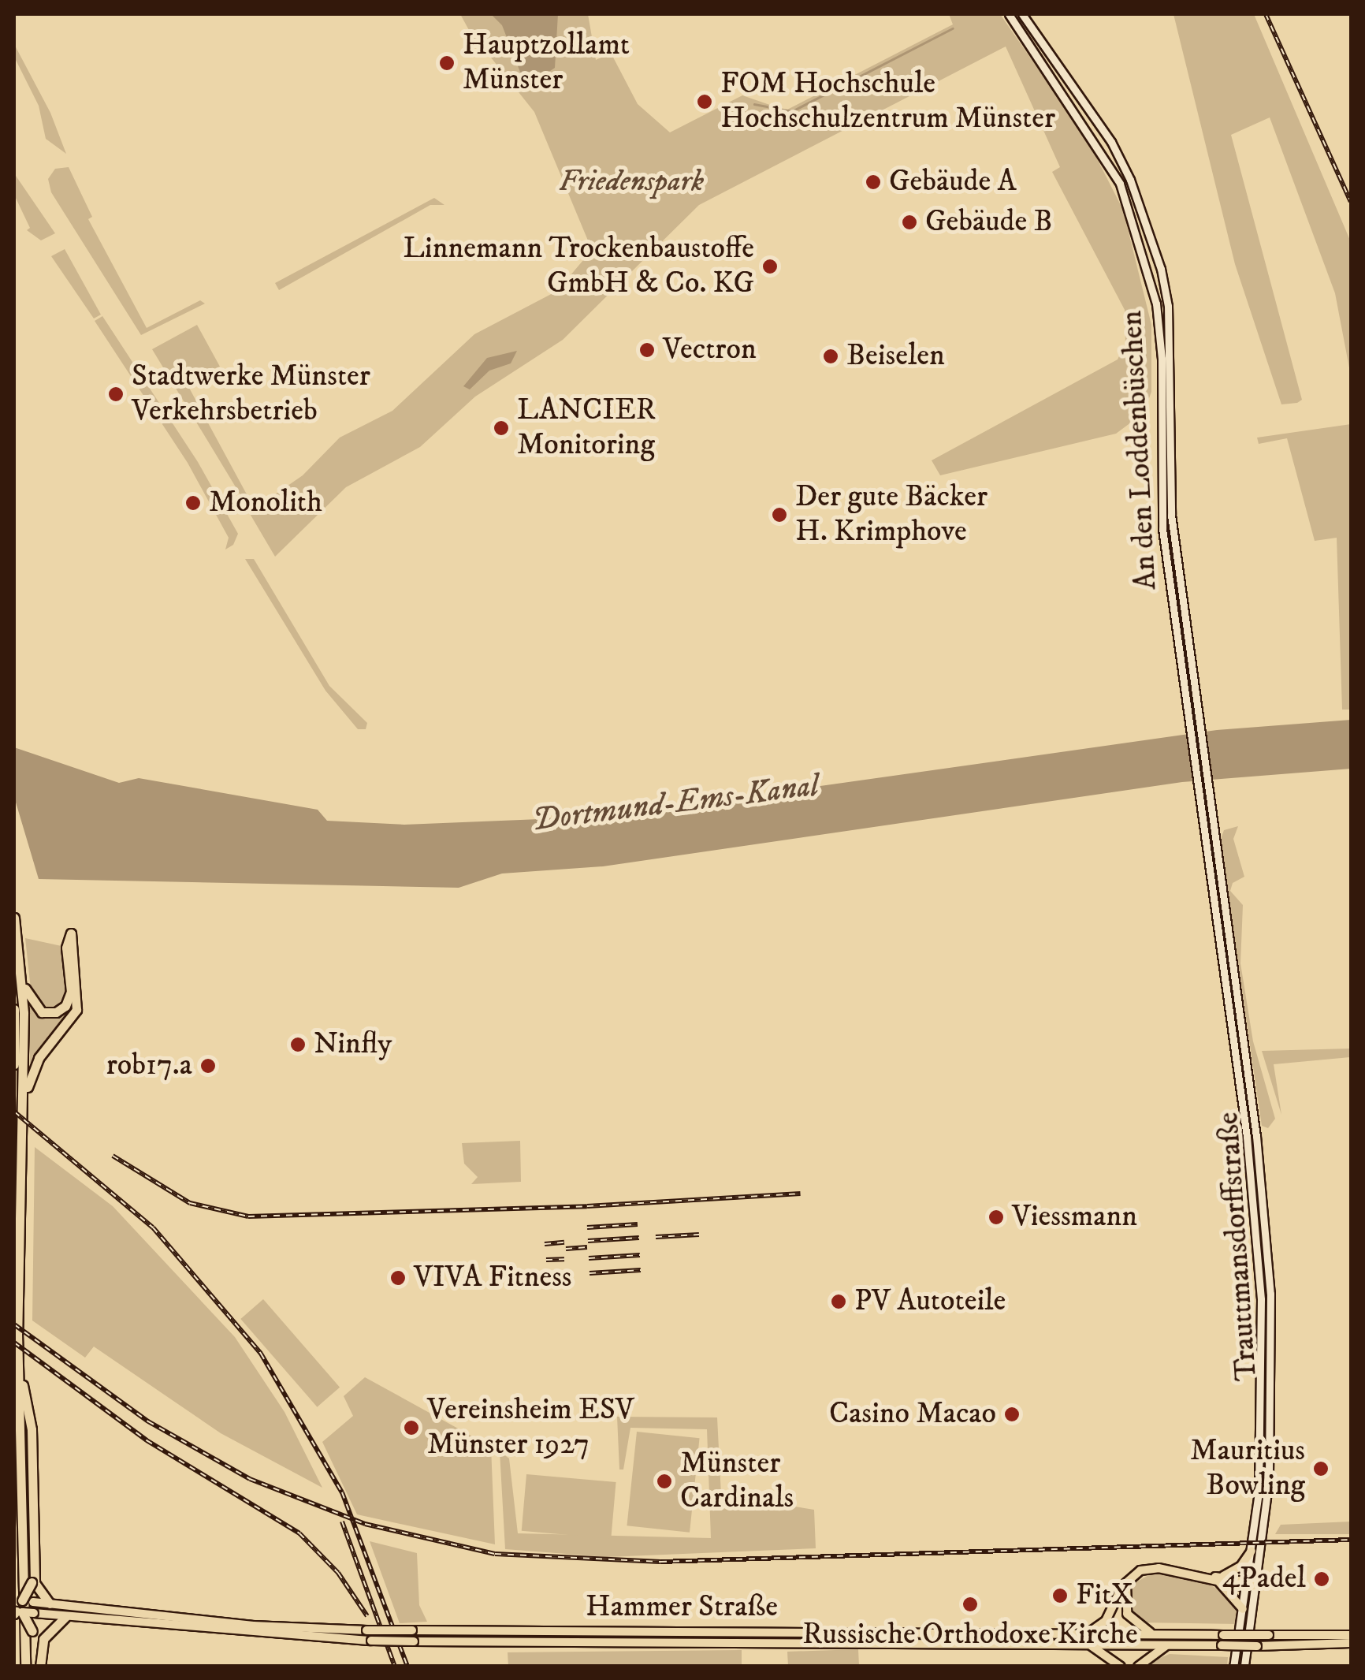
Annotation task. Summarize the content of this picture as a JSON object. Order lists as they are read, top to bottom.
{
  "streets": {
    "main road": ["An den Loddenbüschen", "Trauttmansdorffstraße", "Hammer Straße"]
  },
  "crossings": [
    ["An den Loddenbüschen", "Trauttmansdorffstraße"]
  ],
  "water": ["Dortmund-Ems-Kanal"],
  "parks": ["Friedenspark"],
  "places": [
    "Hauptzollamt Münster",
    "FOM Hochschule Hochschulzentrum Münster",
    "Gebäude A",
    "Gebäude B",
    "Linnemann Trockenbaustoffe GmbH & Co. KG",
    "Vectron",
    "Beiselen",
    "Stadtwerke Münster Verkehrsbetrieb",
    "LANCIER Monitoring",
    "Monolith",
    "Der gute Bäcker H. Krimphove",
    "Ninfly",
    "rob17.a",
    "Viessmann",
    "VIVA Fitness",
    "PV Autoteile",
    "Casino Macao",
    "Vereinsheim ESV Münster 1927",
    "Mauritius Bowling",
    "Münster Cardinals",
    "4Padel",
    "FitX",
    "Russische Orthodoxe Kirche"
  ]
}
